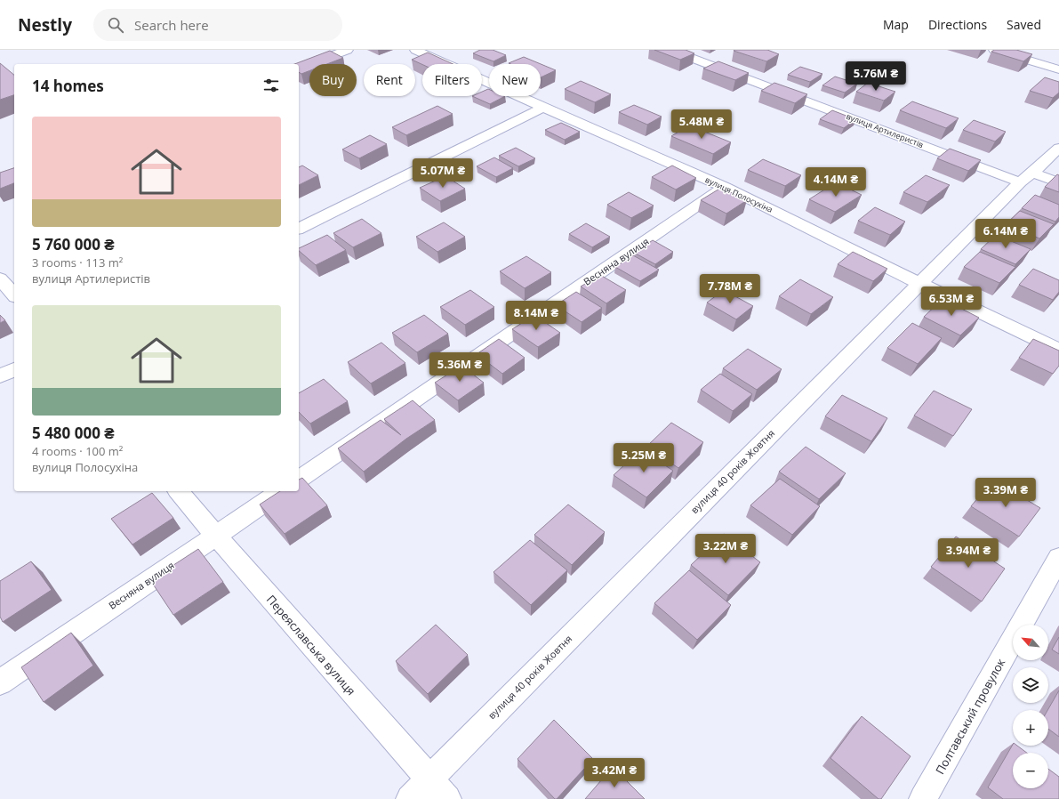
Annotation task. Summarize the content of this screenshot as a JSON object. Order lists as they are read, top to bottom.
{
  "streets": {
    "street": [
      "вулиця Артилеристів",
      "вулиця Полосухіна",
      "Весняна вулиця",
      "вулиця 40 років Жовтня",
      "Переяславська вулиця",
      "Полтавський провулок"
    ]
  },
  "crossings": [
    ["вулиця Артилеристів", "вулиця 40 років Жовтня"],
    ["вулиця Полосухіна", "Весняна вулиця"],
    ["вулиця Полосухіна", "вулиця 40 років Жовтня"],
    ["Весняна вулиця", "Переяславська вулиця"],
    ["вулиця 40 років Жовтня", "Переяславська вулиця"]
  ],
  "north": "top left",
  "page": {
    "header": "Nestly",
    "search": "Search here",
    "nav": ["Map", "Directions", "Saved"],
    "price": [
      "5.76M ₴",
      "5.48M ₴",
      "5.07M ₴",
      "4.14M ₴",
      "6.14M ₴",
      "7.78M ₴",
      "6.53M ₴",
      "8.14M ₴",
      "5.36M ₴",
      "5.25M ₴",
      "3.39M ₴",
      "3.22M ₴",
      "3.94M ₴",
      "3.42M ₴"
    ],
    "chip": [
      "Buy",
      "Rent",
      "Filters",
      "New"
    ],
    "heading": "14 homes",
    "list": [
      {
        "name": "5 760 000 ₴",
        "note": "3 rooms · 113 m² · вулиця Артилеристів"
      },
      {
        "name": "5 480 000 ₴",
        "note": "4 rooms · 100 m² · вулиця Полосухіна"
      }
    ],
    "map_buttons": ["+", "−"]
  }
}
